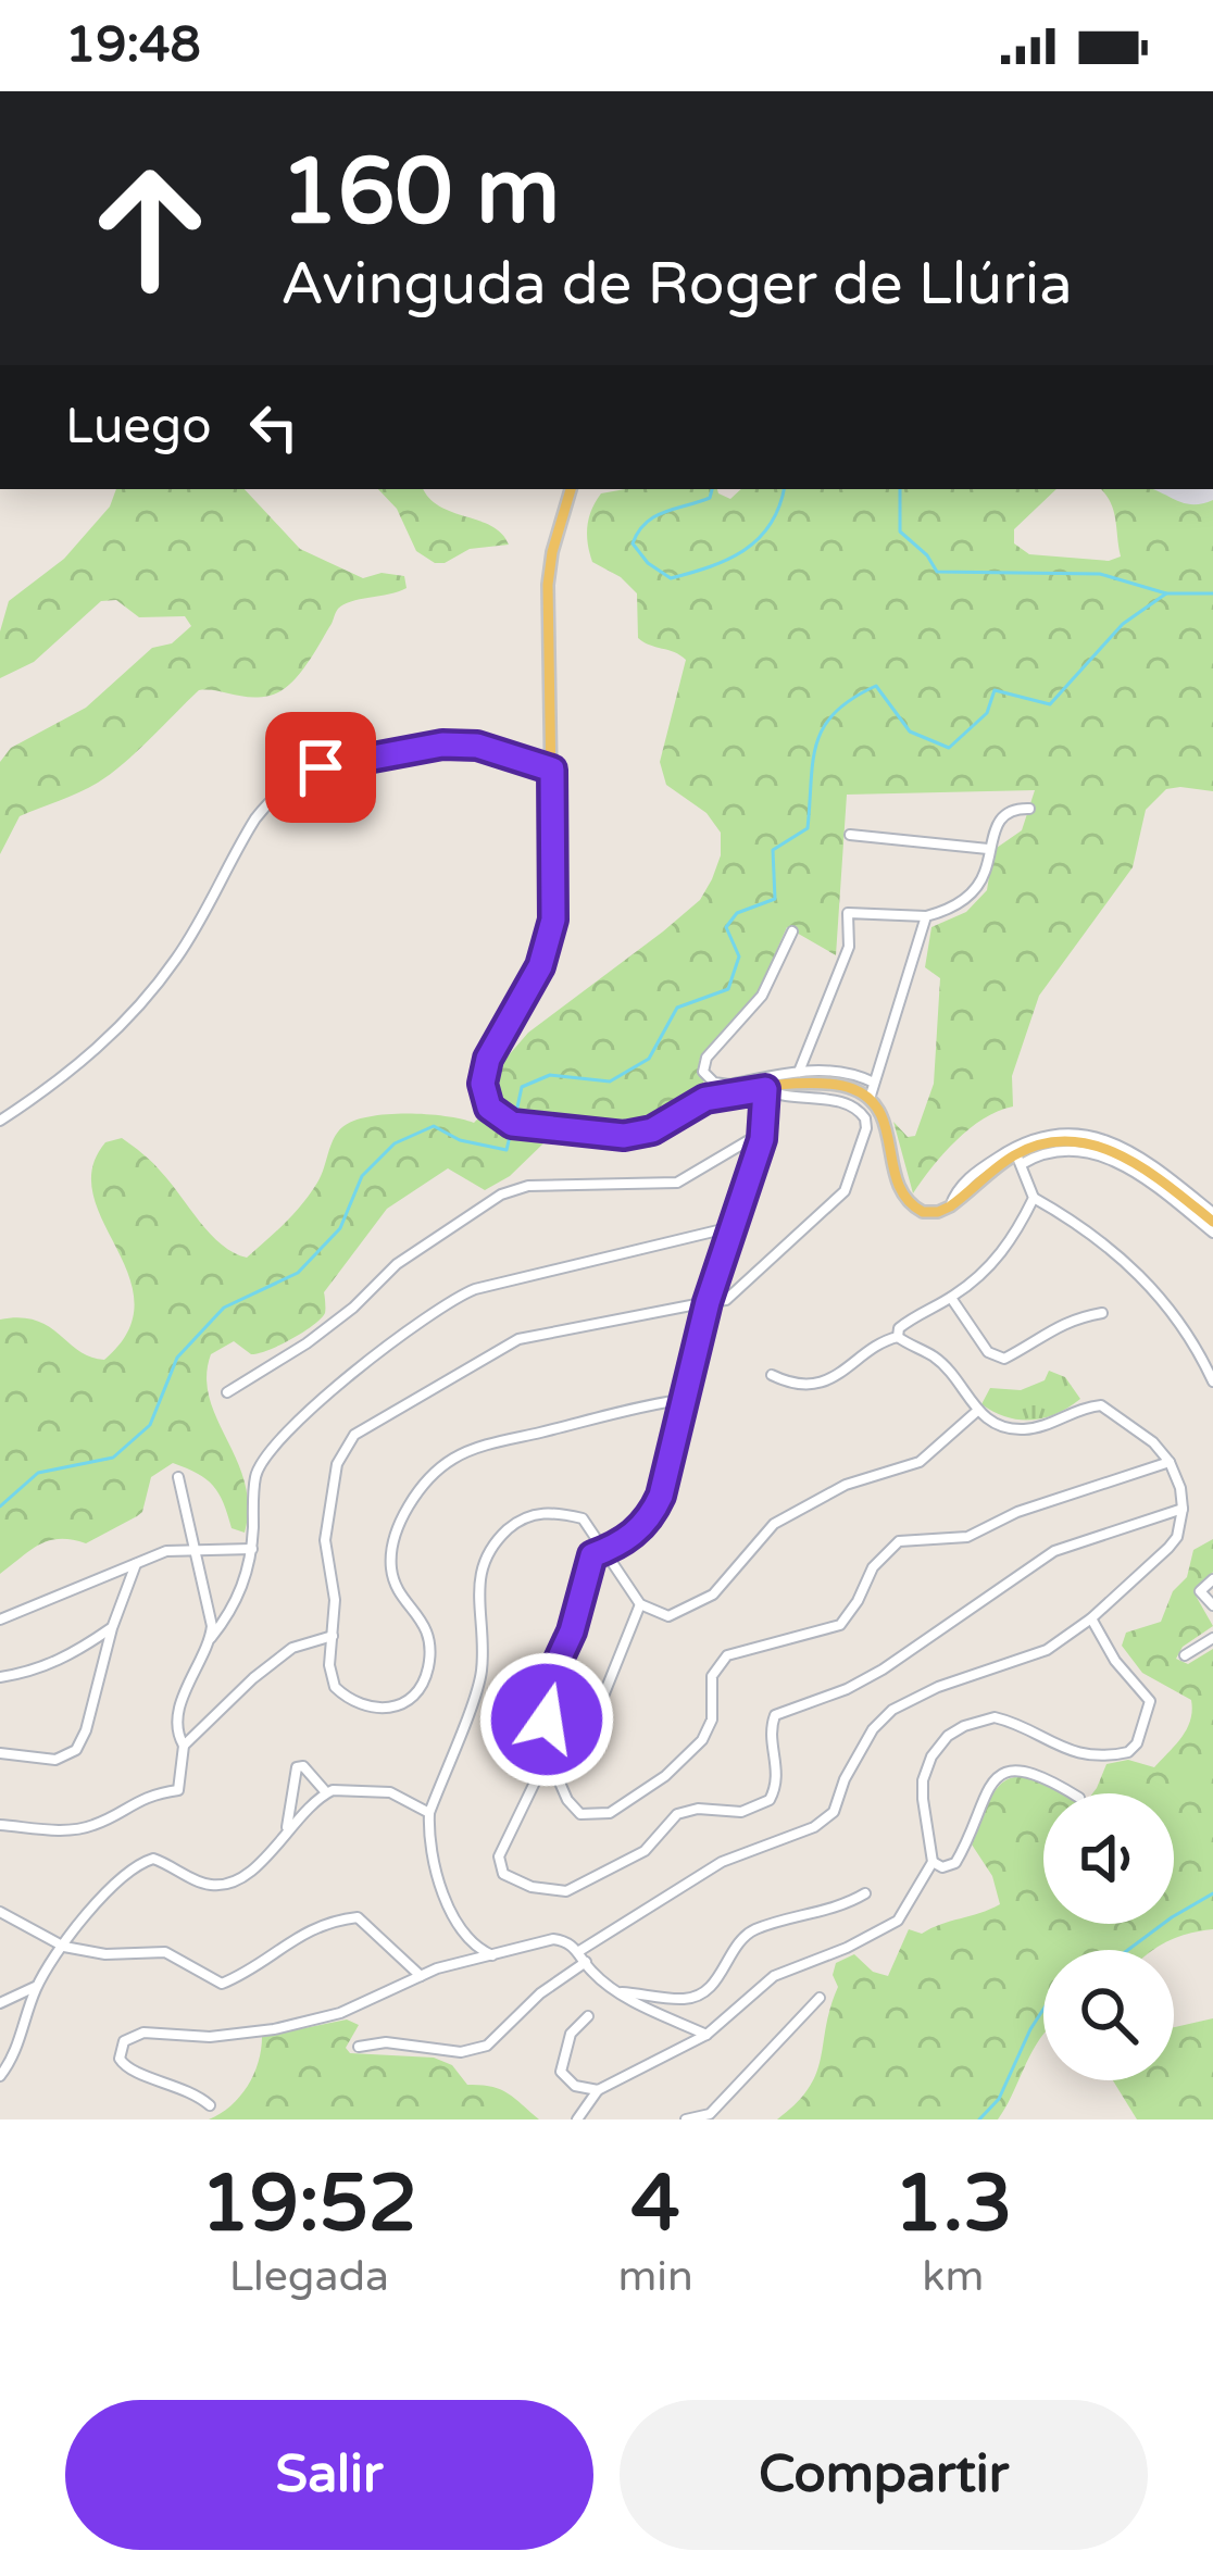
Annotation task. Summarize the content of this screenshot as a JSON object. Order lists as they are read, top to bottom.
{
  "page": {
    "status": "19:48",
    "turn": ["160 m", "Avinguda de Roger de Llúria"],
    "then": "Luego",
    "eta": [
      "19:52",
      "Llegada",
      "4",
      "min",
      "1.3",
      "km"
    ],
    "buttons": ["Salir", "Compartir"]
  }
}
